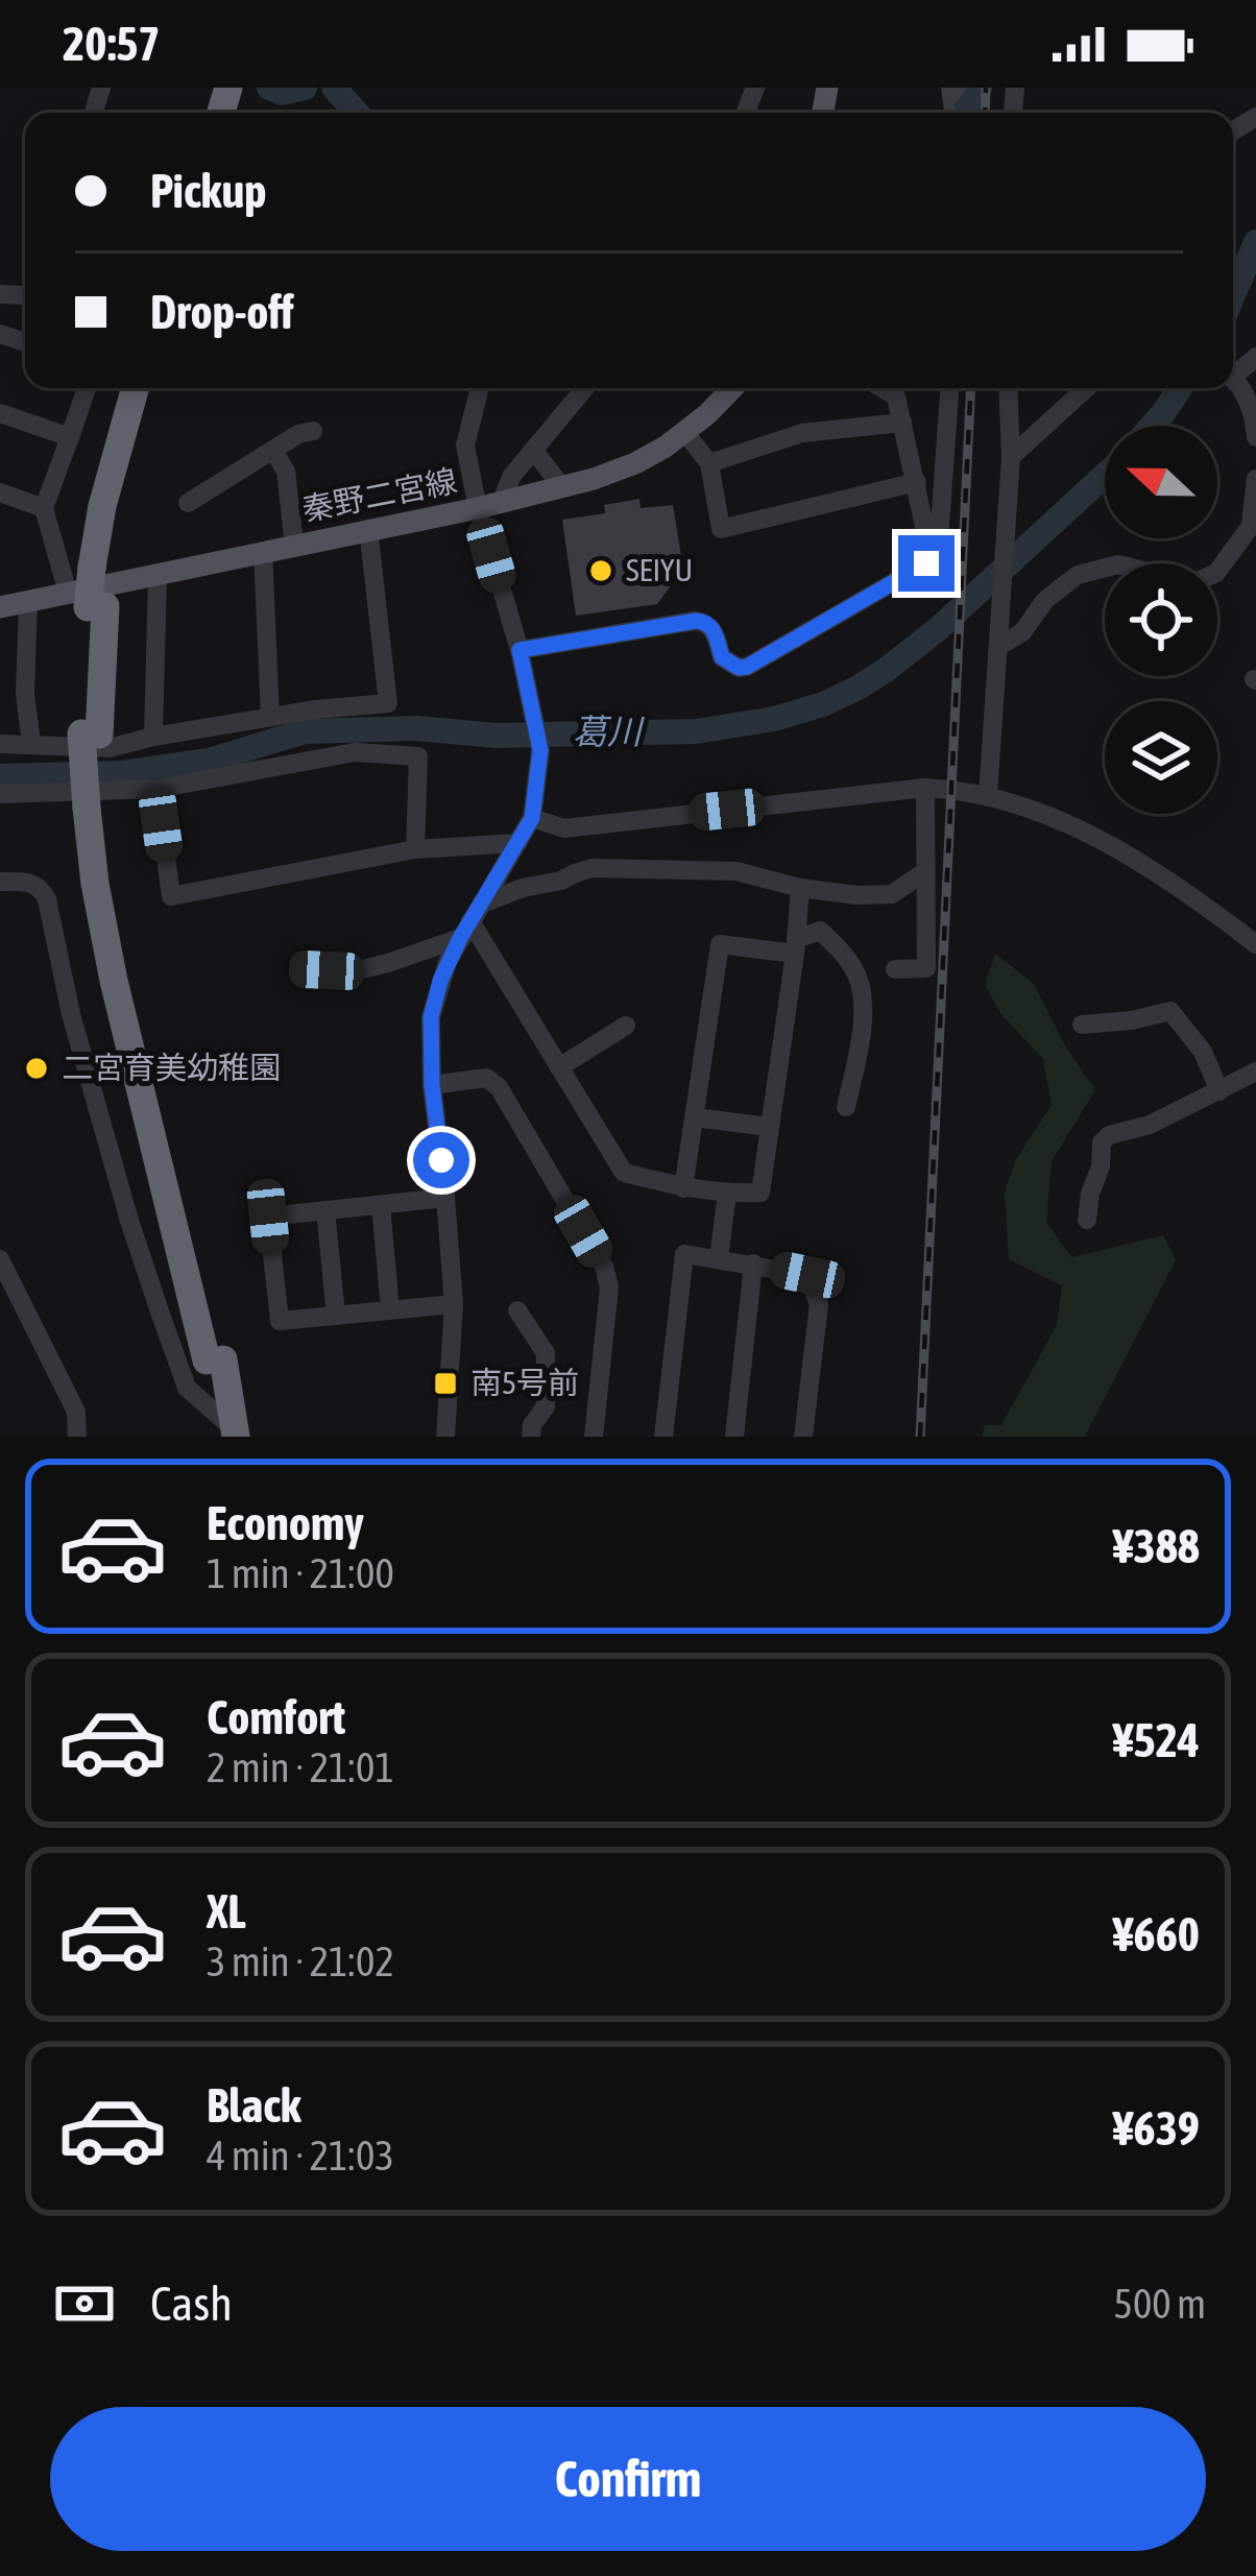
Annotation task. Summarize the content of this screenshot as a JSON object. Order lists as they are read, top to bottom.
{
  "streets": {
    "main road": ["秦野二宮線"]
  },
  "water": ["葛川"],
  "places": {
    "other": ["SEIYU", "二宮育美幼稚園"],
    "transit": ["南5号前"]
  },
  "north": "left",
  "page": {
    "status": "20:57",
    "banner": ["Pickup", "Drop-off"],
    "list": [
      {
        "name": "Economy",
        "note": "1 min · 21:00",
        "value": "¥388"
      },
      {
        "name": "Comfort",
        "note": "2 min · 21:01",
        "value": "¥524"
      },
      {
        "name": "XL",
        "note": "3 min · 21:02",
        "value": "¥660"
      },
      {
        "name": "Black",
        "note": "4 min · 21:03",
        "value": "¥639"
      }
    ],
    "pay": ["Cash", "500 m"],
    "buttons": "Confirm"
  }
}
